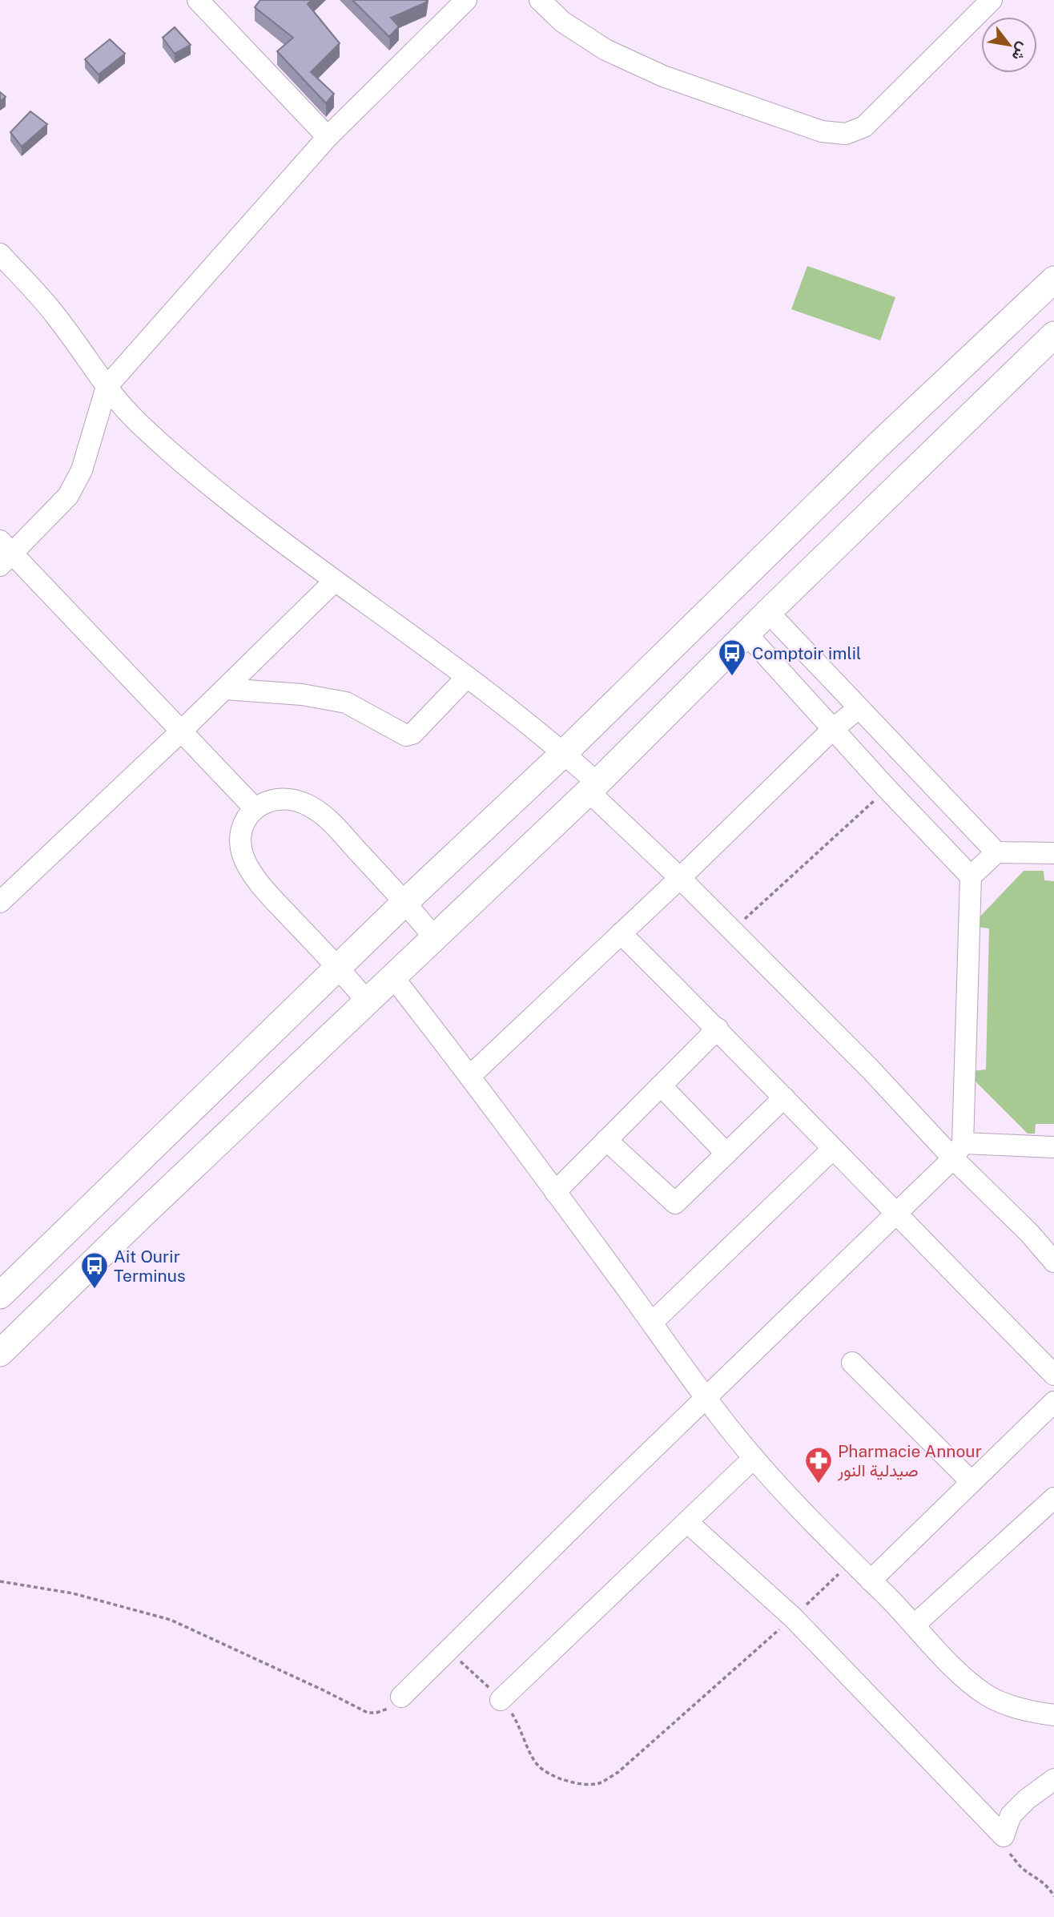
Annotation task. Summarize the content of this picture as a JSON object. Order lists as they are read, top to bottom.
{
  "places": {
    "bus stop": ["Comptoir imlil", "Ait Ourir Terminus"],
    "pharmacy": ["Pharmacie Annour صيدلية النور"]
  },
  "north": "bottom right"
}
